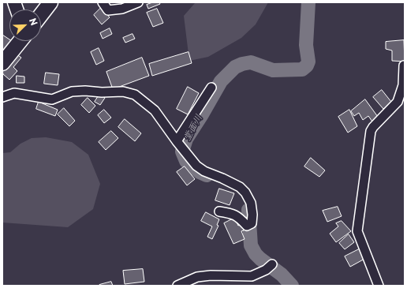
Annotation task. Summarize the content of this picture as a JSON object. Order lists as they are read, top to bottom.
{
  "water": ["堂面川"],
  "north": "top right"
}
